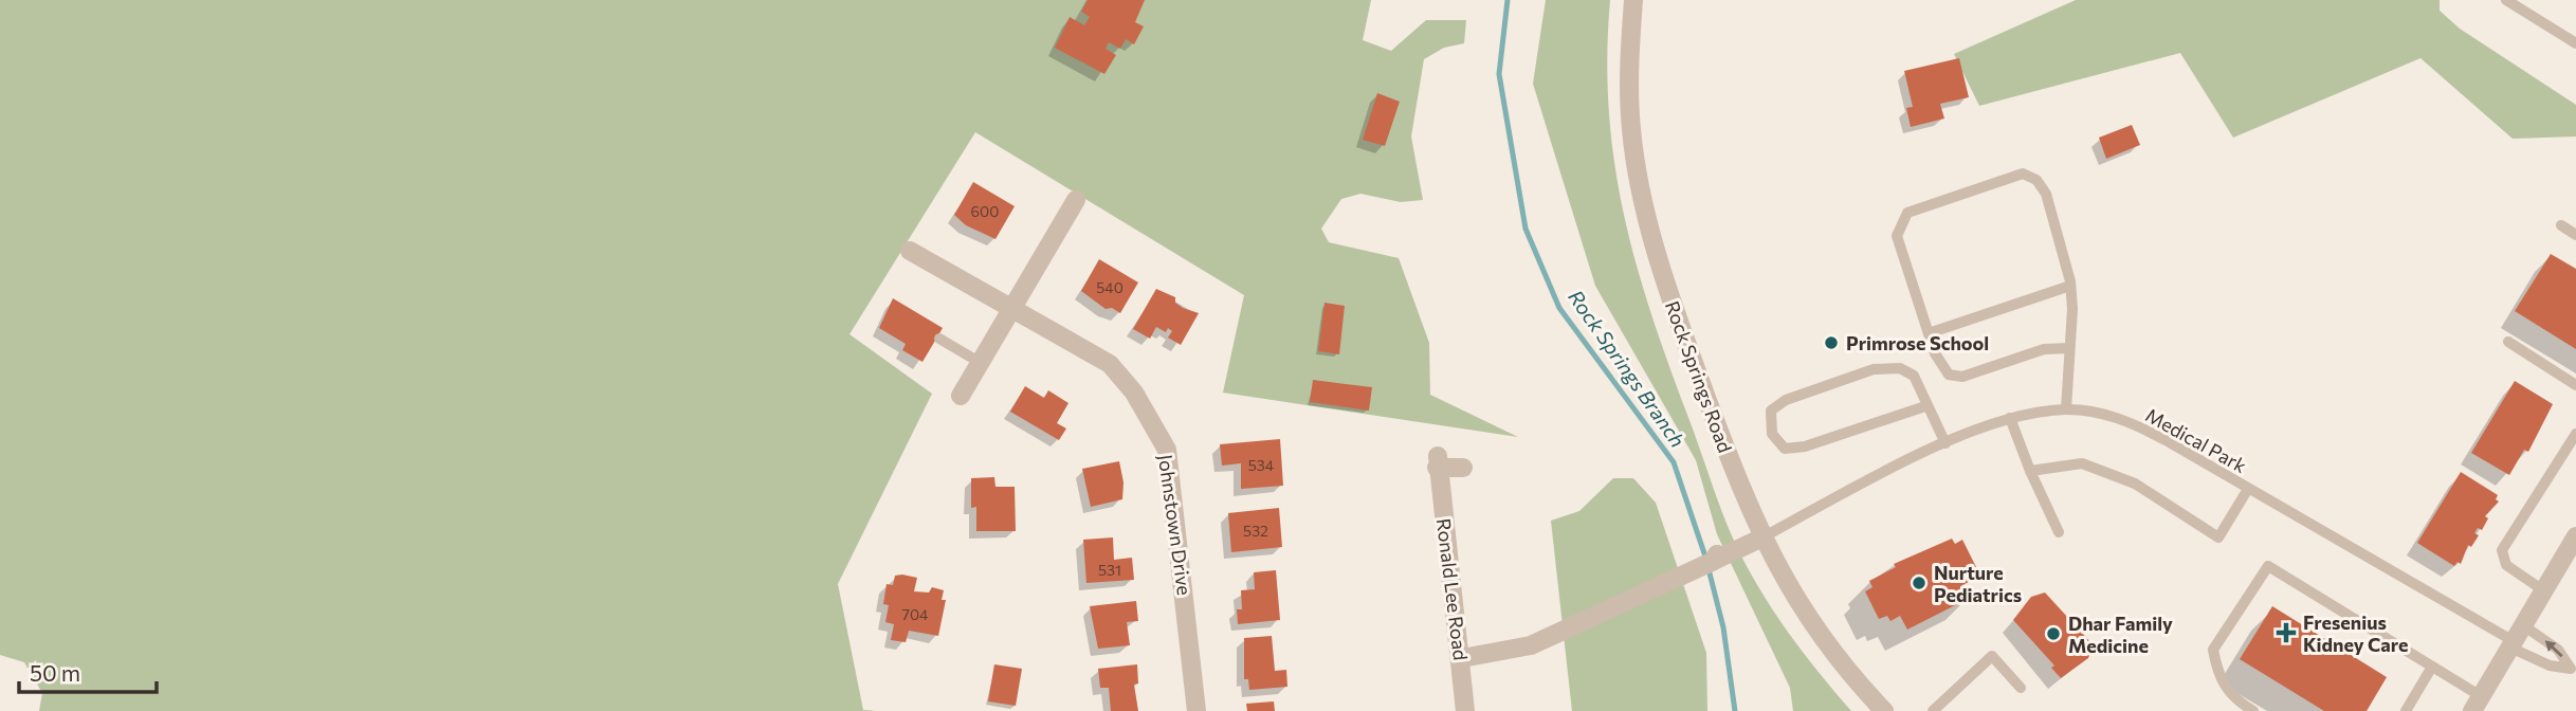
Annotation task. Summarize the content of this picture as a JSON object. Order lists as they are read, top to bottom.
{
  "streets": {
    "street": ["Rock Springs Road", "Johnstown Drive", "Ronald Lee Road"],
    "lane": ["Medical Park"]
  },
  "crossings": [
    ["Rock Springs Road", "Medical Park"]
  ],
  "water": ["Rock Springs Branch"],
  "places": {
    "other": ["Primrose School", "Nurture Pediatrics", "Dhar Family Medicine"],
    "health": ["Fresenius Kidney Care"]
  },
  "house_numbers": [
    "600",
    "540",
    "534",
    "532",
    "531",
    "704"
  ],
  "scale_bar": "50 m"
}
